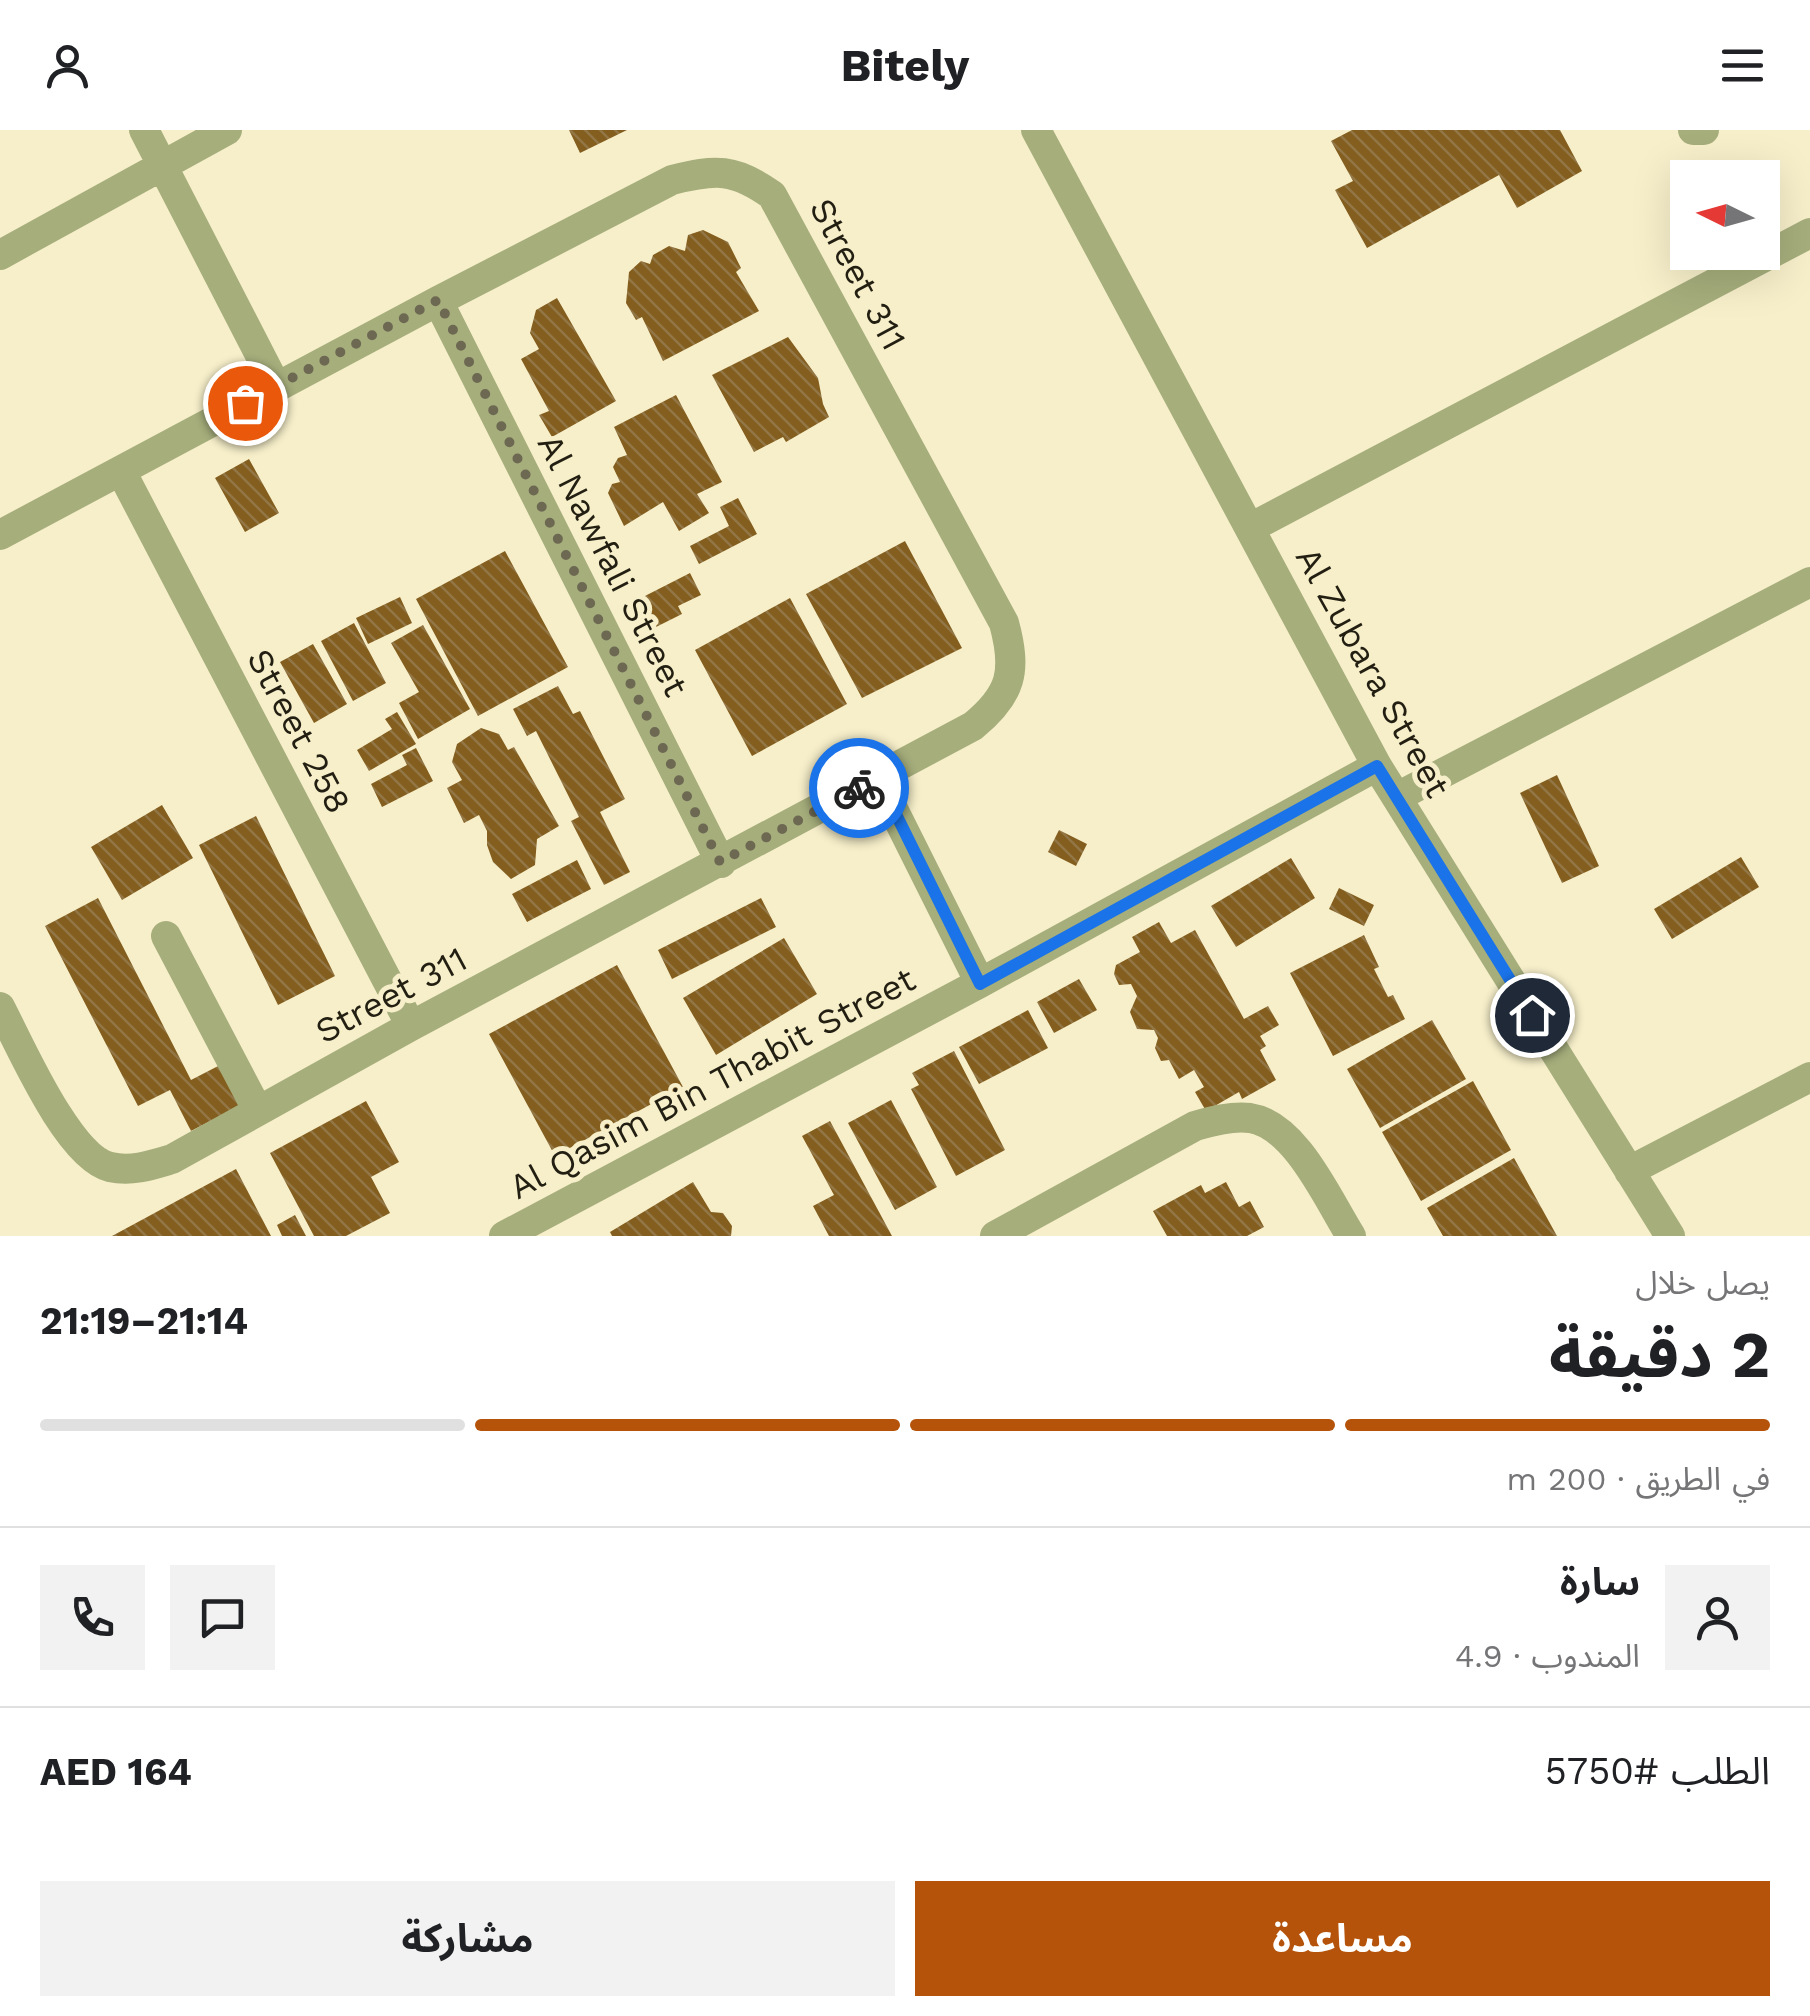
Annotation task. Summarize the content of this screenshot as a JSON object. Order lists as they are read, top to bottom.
{
  "streets": {
    "street": [
      "Street 311",
      "Al Nawfali Street",
      "Al Zubara Street",
      "Street 258",
      "Al Qasim Bin Thabit Street"
    ]
  },
  "crossings": [
    ["Street 311", "Al Nawfali Street"],
    ["Street 311", "Street 258"],
    ["Al Zubara Street", "Al Qasim Bin Thabit Street"]
  ],
  "north": "left",
  "page": {
    "header": "Bitely",
    "heading": ["2 دقيقة", "يصل خلال", "21:14–21:19"],
    "panel": [
      "سارة",
      "المندوب · 4.9",
      "الطلب #5750",
      "AED 164"
    ],
    "bar": "في الطريق · 200 m",
    "buttons": ["مساعدة", "مشاركة"]
  }
}
